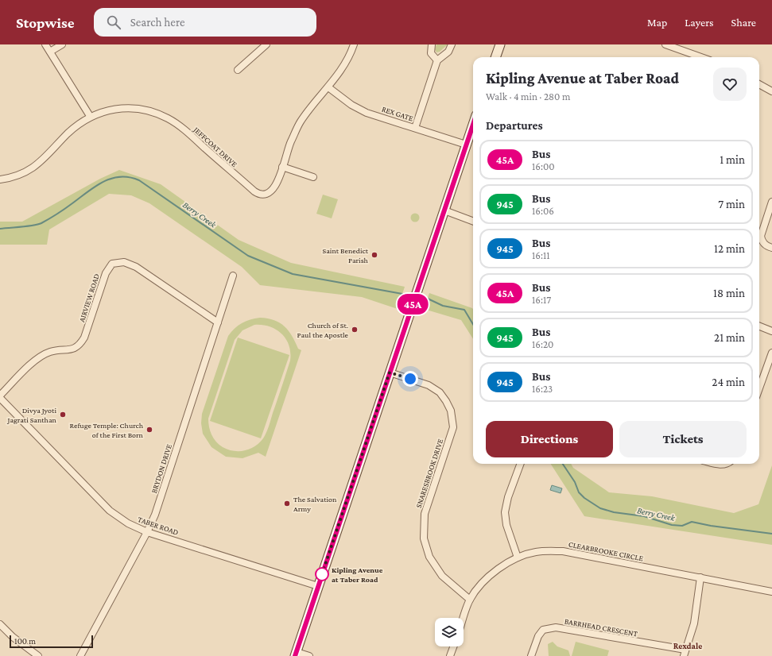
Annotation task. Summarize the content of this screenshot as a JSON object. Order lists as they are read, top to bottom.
{
  "streets": {
    "street": [
      "REX GATE",
      "JEFFCOAT DRIVE",
      "AIRVIEW ROAD",
      "BRYDON DRIVE",
      "SNARESBROOK DRIVE",
      "TABER ROAD",
      "CLEARBROOKE CIRCLE",
      "BARRHEAD CRESCENT"
    ]
  },
  "crossings": [
    ["REX GATE", "JEFFCOAT DRIVE"],
    ["AIRVIEW ROAD", "BRYDON DRIVE"],
    ["AIRVIEW ROAD", "TABER ROAD"],
    ["BRYDON DRIVE", "TABER ROAD"],
    ["SNARESBROOK DRIVE", "CLEARBROOKE CIRCLE"]
  ],
  "districts": ["Rexdale"],
  "water": ["Berry Creek"],
  "places": [
    "Saint Benedict Parish",
    "Church of St. Paul the Apostle",
    "Divya Jyoti Jagrati Santhan",
    "Refuge Temple: Church of the First Born",
    "The Salvation Army",
    "Kipling Avenue at Taber Road"
  ],
  "lines": ["bus line 45A"],
  "scale_bar": "100 m",
  "page": {
    "header": "Stopwise",
    "search": "Search here",
    "nav": ["Map", "Layers", "Share"],
    "on_map": "45A",
    "heading": [
      ["Kipling Avenue at Taber Road", "Walk · 4 min · 280 m"],
      "Departures"
    ],
    "list": [
      {
        "mark": "45A",
        "name": "Bus",
        "note": "16:00",
        "value": "1 min"
      },
      {
        "mark": "945",
        "name": "Bus",
        "note": "16:06",
        "value": "7 min"
      },
      {
        "mark": "945",
        "name": "Bus",
        "note": "16:11",
        "value": "12 min"
      },
      {
        "mark": "45A",
        "name": "Bus",
        "note": "16:17",
        "value": "18 min"
      },
      {
        "mark": "945",
        "name": "Bus",
        "note": "16:20",
        "value": "21 min"
      },
      {
        "mark": "945",
        "name": "Bus",
        "note": "16:23",
        "value": "24 min"
      }
    ],
    "buttons": ["Directions", "Tickets"],
    "scale": "100 m"
  }
}
